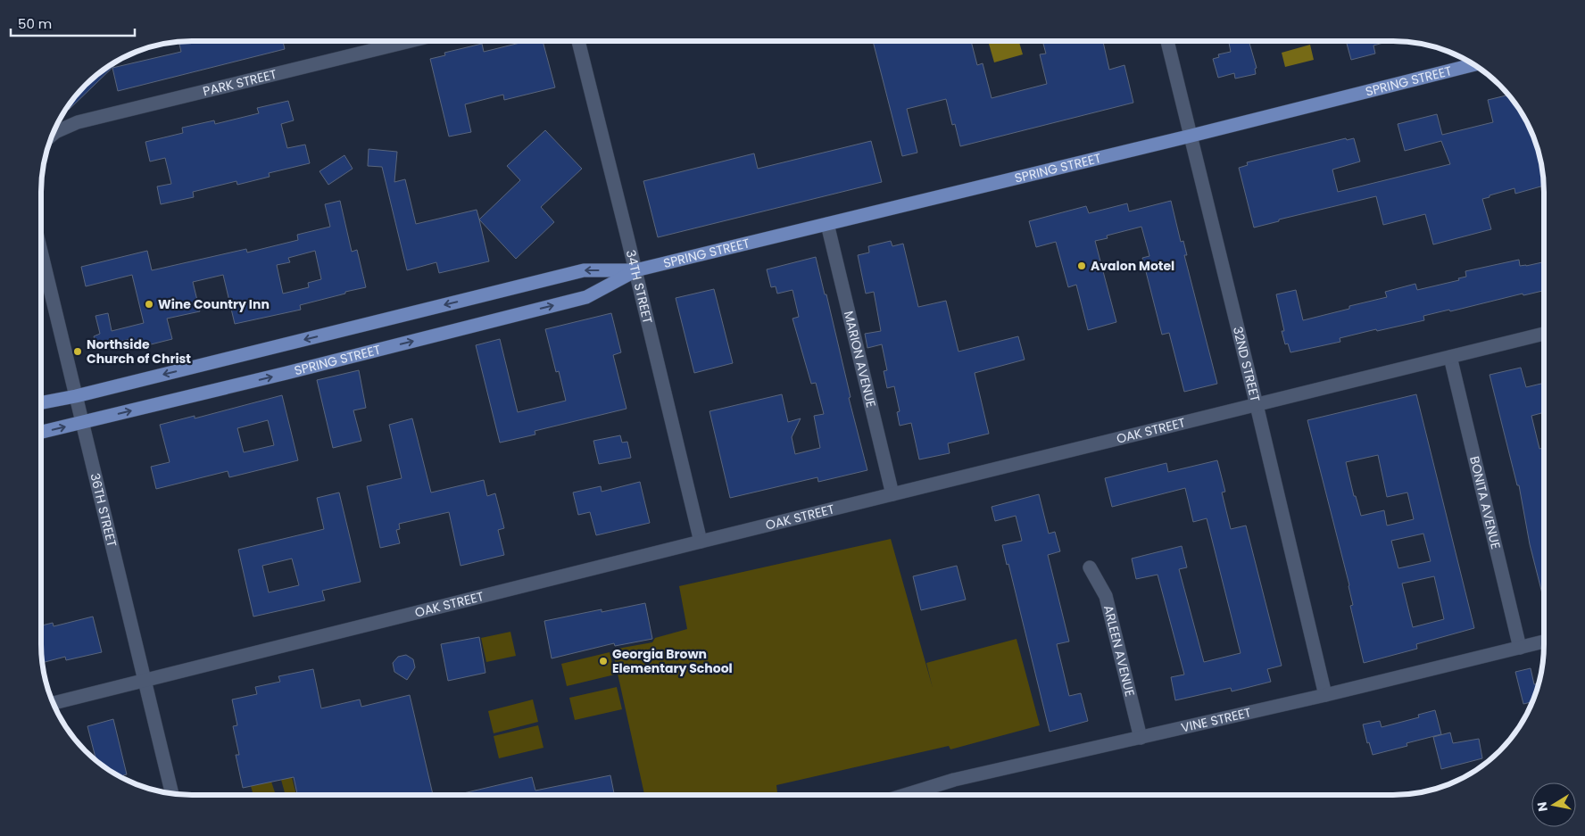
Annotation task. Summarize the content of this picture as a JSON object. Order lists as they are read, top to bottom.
{
  "streets": {
    "main road": ["SPRING STREET"],
    "street": [
      "PARK STREET",
      "34TH STREET",
      "MARION AVENUE",
      "32ND STREET",
      "OAK STREET",
      "BONITA AVENUE",
      "36TH STREET",
      "ARLEEN AVENUE",
      "VINE STREET"
    ]
  },
  "crossings": [
    ["SPRING STREET", "34TH STREET"],
    ["SPRING STREET", "MARION AVENUE"],
    ["SPRING STREET", "32ND STREET"],
    ["SPRING STREET", "36TH STREET"],
    ["34TH STREET", "OAK STREET"],
    ["MARION AVENUE", "OAK STREET"],
    ["32ND STREET", "OAK STREET"],
    ["32ND STREET", "VINE STREET"],
    ["OAK STREET", "BONITA AVENUE"],
    ["OAK STREET", "36TH STREET"],
    ["BONITA AVENUE", "VINE STREET"],
    ["ARLEEN AVENUE", "VINE STREET"]
  ],
  "places": [
    "Avalon Motel",
    "Wine Country Inn",
    "Northside Church of Christ",
    "Georgia Brown Elementary School"
  ],
  "scale_bar": "50 m",
  "north": "left"
}
